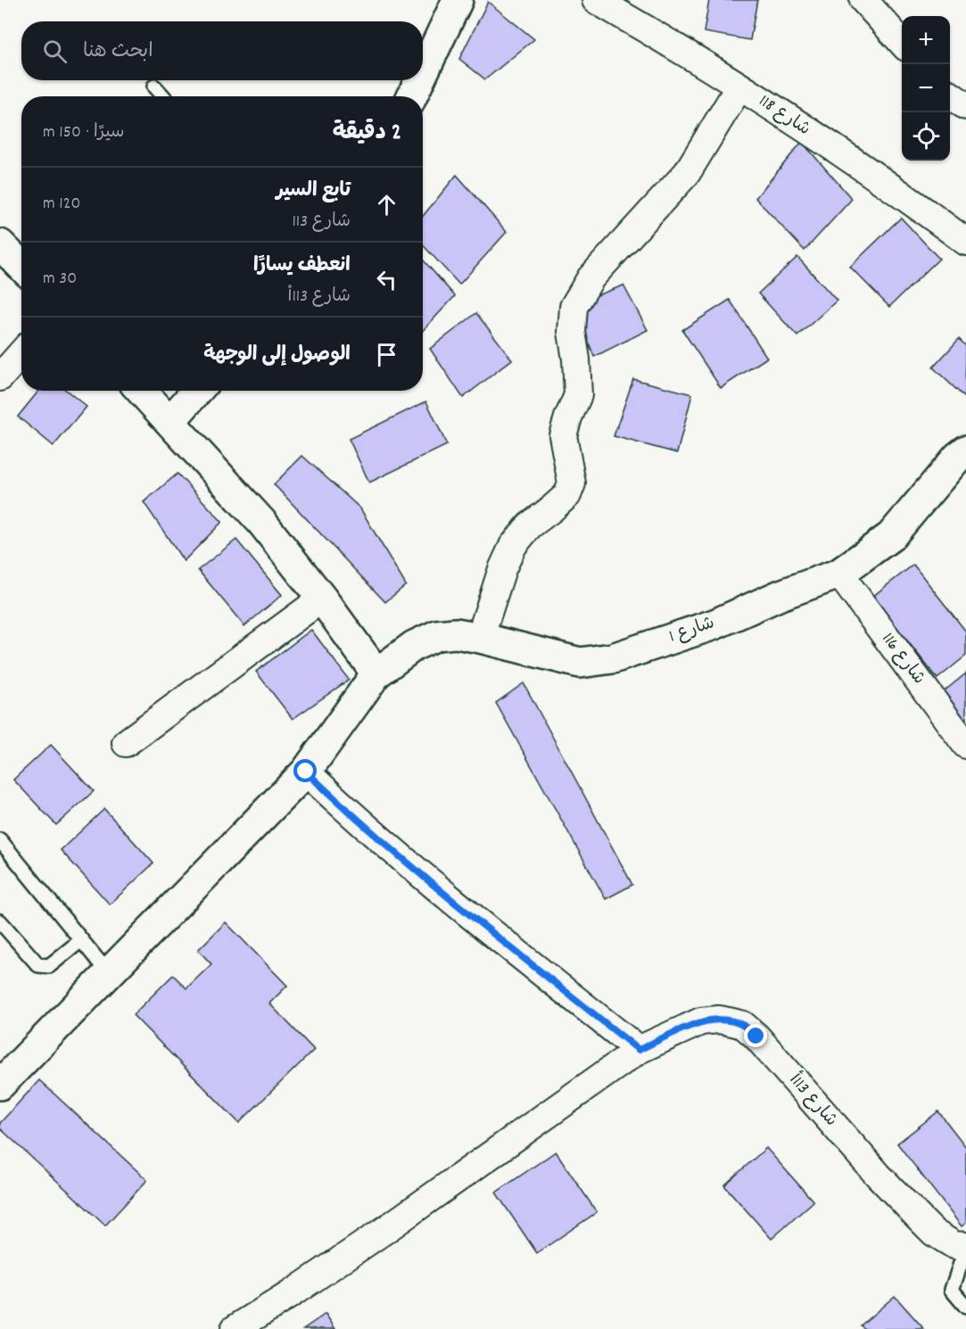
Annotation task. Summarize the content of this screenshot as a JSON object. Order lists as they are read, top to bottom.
{
  "streets": {
    "main road": ["شارع 1"],
    "street": ["شارع 118", "شارع 116", "شارع 113أ"]
  },
  "crossings": [
    ["شارع 1", "شارع 116"]
  ],
  "page": {
    "map_buttons": ["+", "−"],
    "search": "ابحث هنا",
    "heading": ["2 دقيقة", "سيرًا · 150 m"],
    "list": [
      ["تابع السير", "شارع 113", "120 m"],
      ["انعطف يسارًا", "شارع 113أ", "30 m"],
      "الوصول إلى الوجهة"
    ]
  }
}
